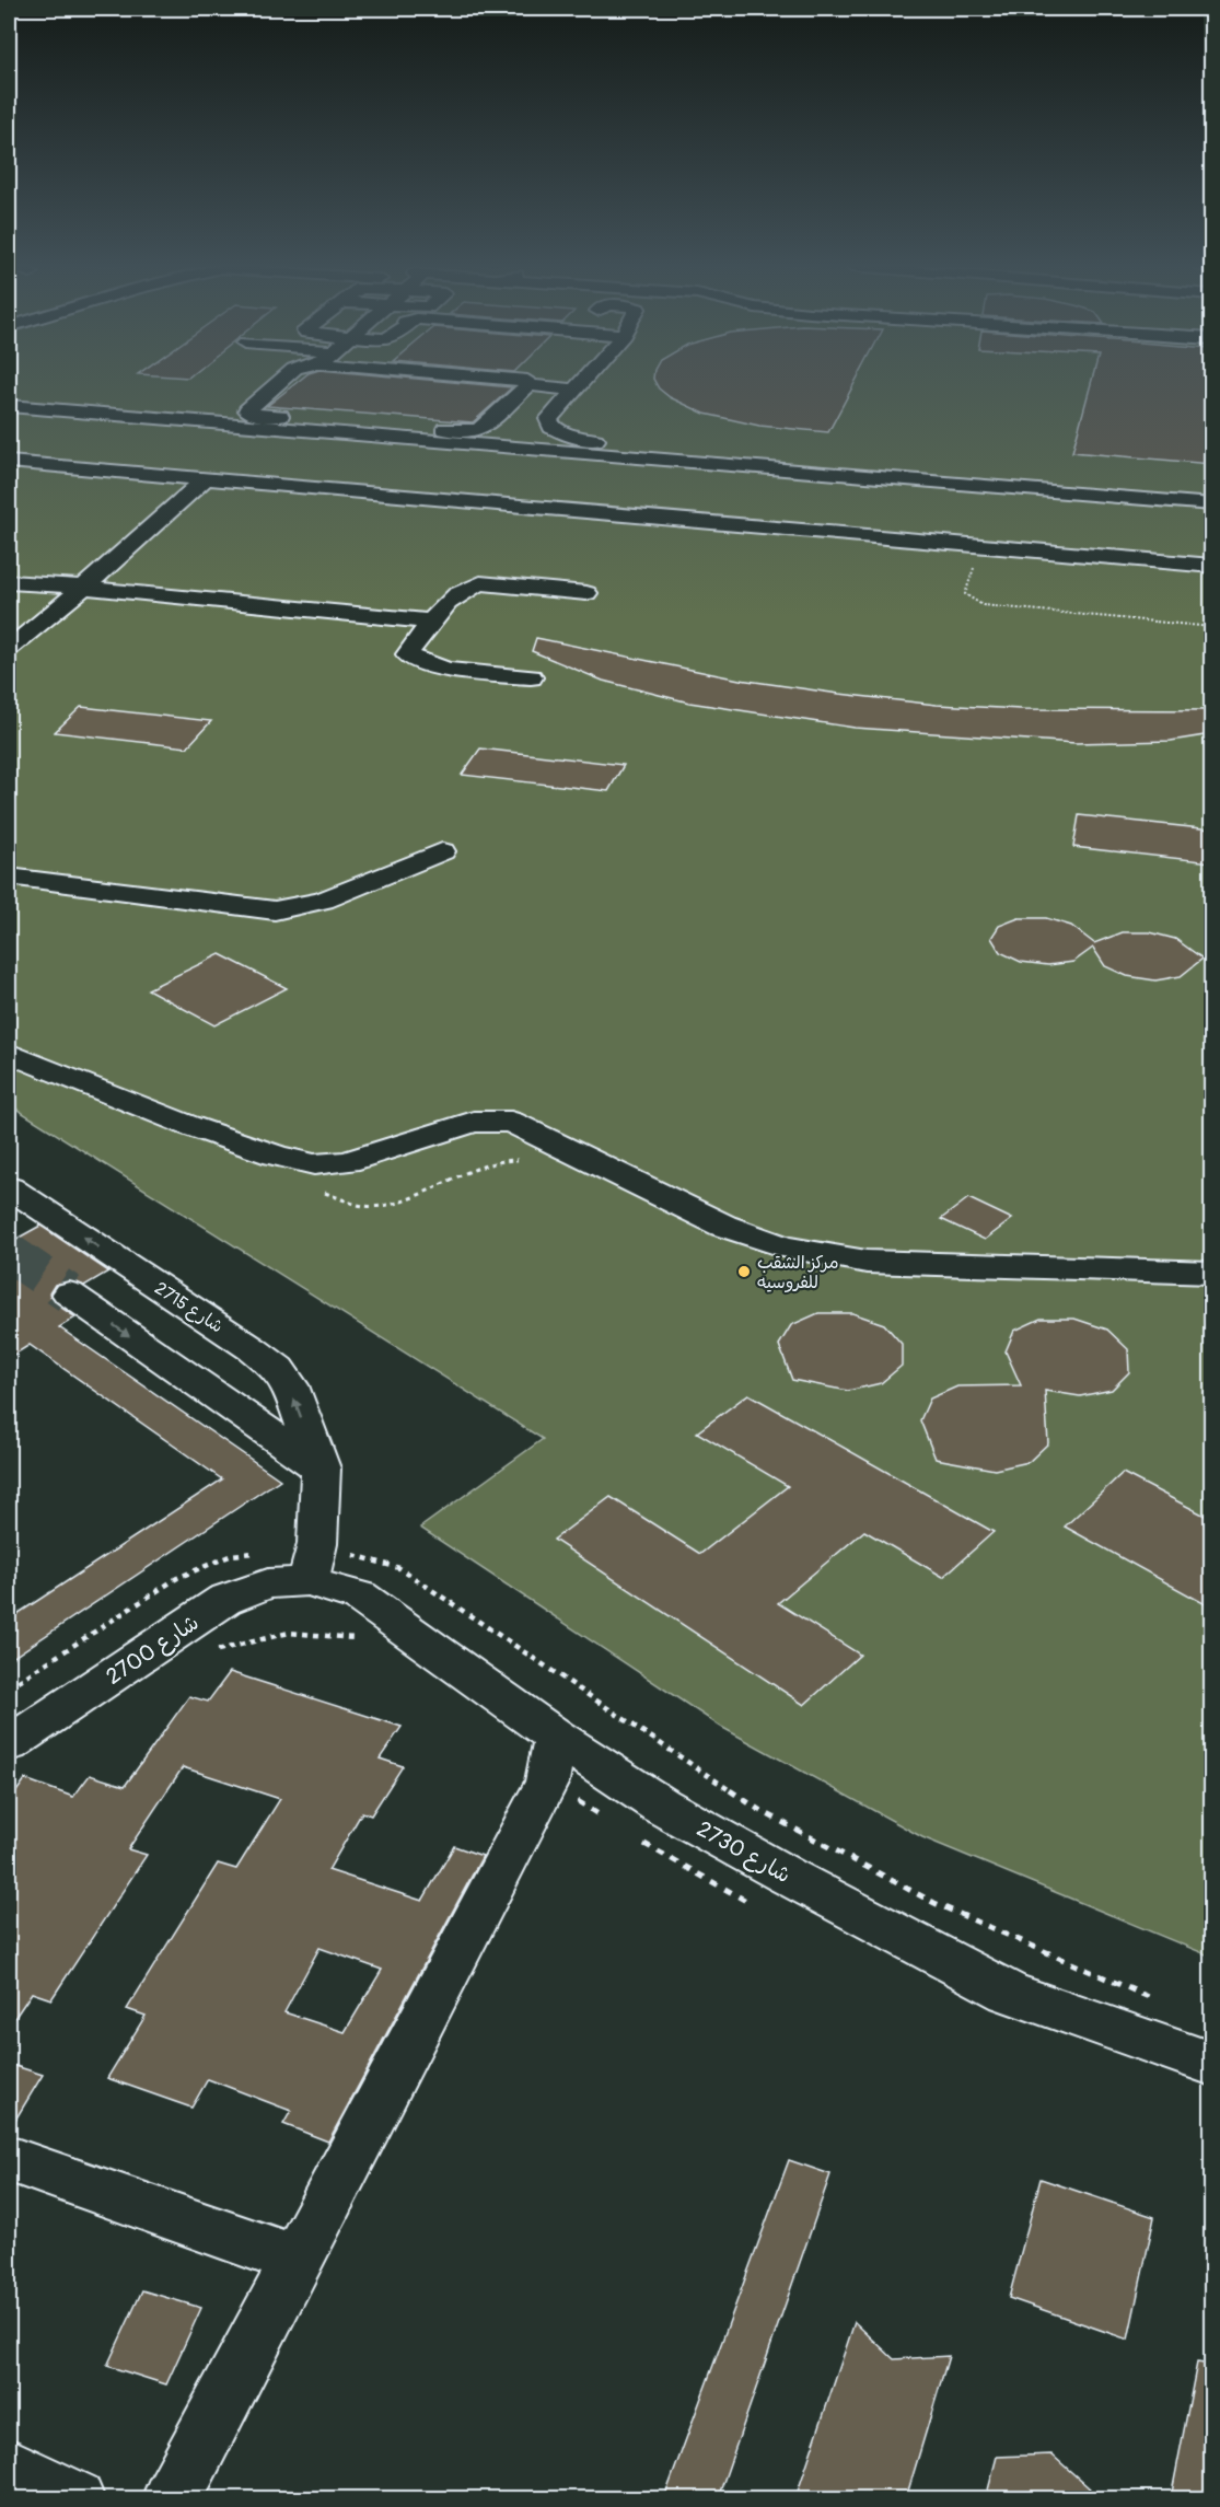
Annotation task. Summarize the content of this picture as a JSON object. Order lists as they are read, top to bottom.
{
  "streets": {
    "street": ["شارع 2715", "شارع 2700", "شارع 2730"]
  },
  "crossings": [
    ["شارع 2715", "شارع 2700"],
    ["شارع 2715", "شارع 2730"],
    ["شارع 2700", "شارع 2730"]
  ],
  "one_way": ["شارع 2715"],
  "places": ["مركز الشقب للفروسيه"]
}
